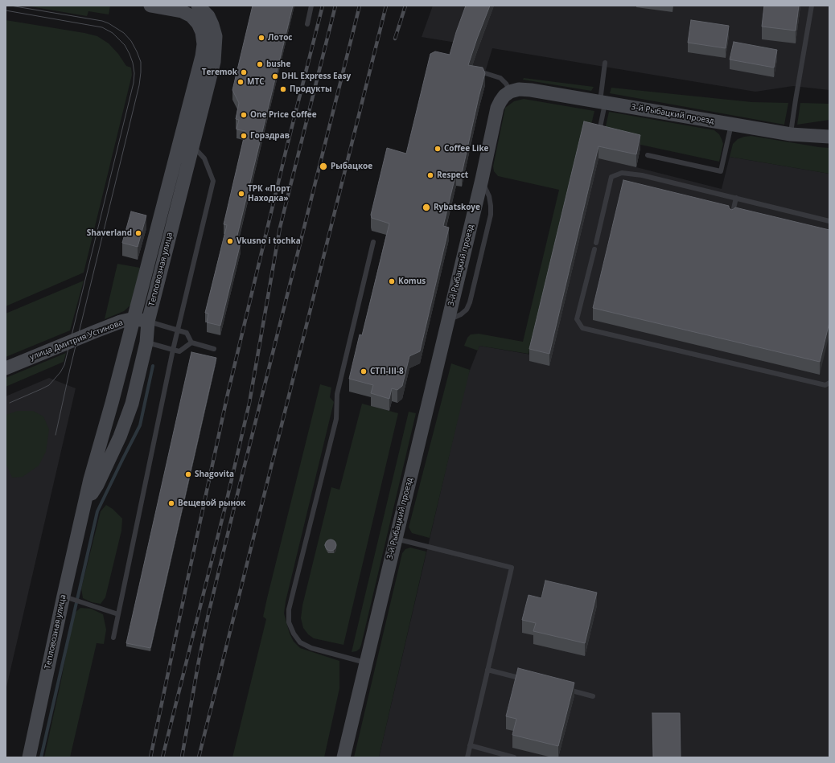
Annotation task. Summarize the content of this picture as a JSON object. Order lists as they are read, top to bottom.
{
  "streets": {
    "street": ["3-й Рыбацкий проезд", "Тепловозная улица", "улица Дмитрия Устинова"]
  },
  "crossings": [
    ["Тепловозная улица", "улица Дмитрия Устинова"]
  ],
  "places": [
    "Лотос",
    "bushe",
    "Teremok",
    "DHL Express Easy",
    "МТС",
    "Продукты",
    "One Price Coffee",
    "Горздрав",
    "Coffee Like",
    "Рыбацкое",
    "Respect",
    "ТРК «Порт Находка»",
    "Rybatskoye",
    "Shaverland",
    "Vkusno i tochka",
    "Komus",
    "СТП-III-8",
    "Shagovita",
    "Вещевой рынок"
  ]
}
